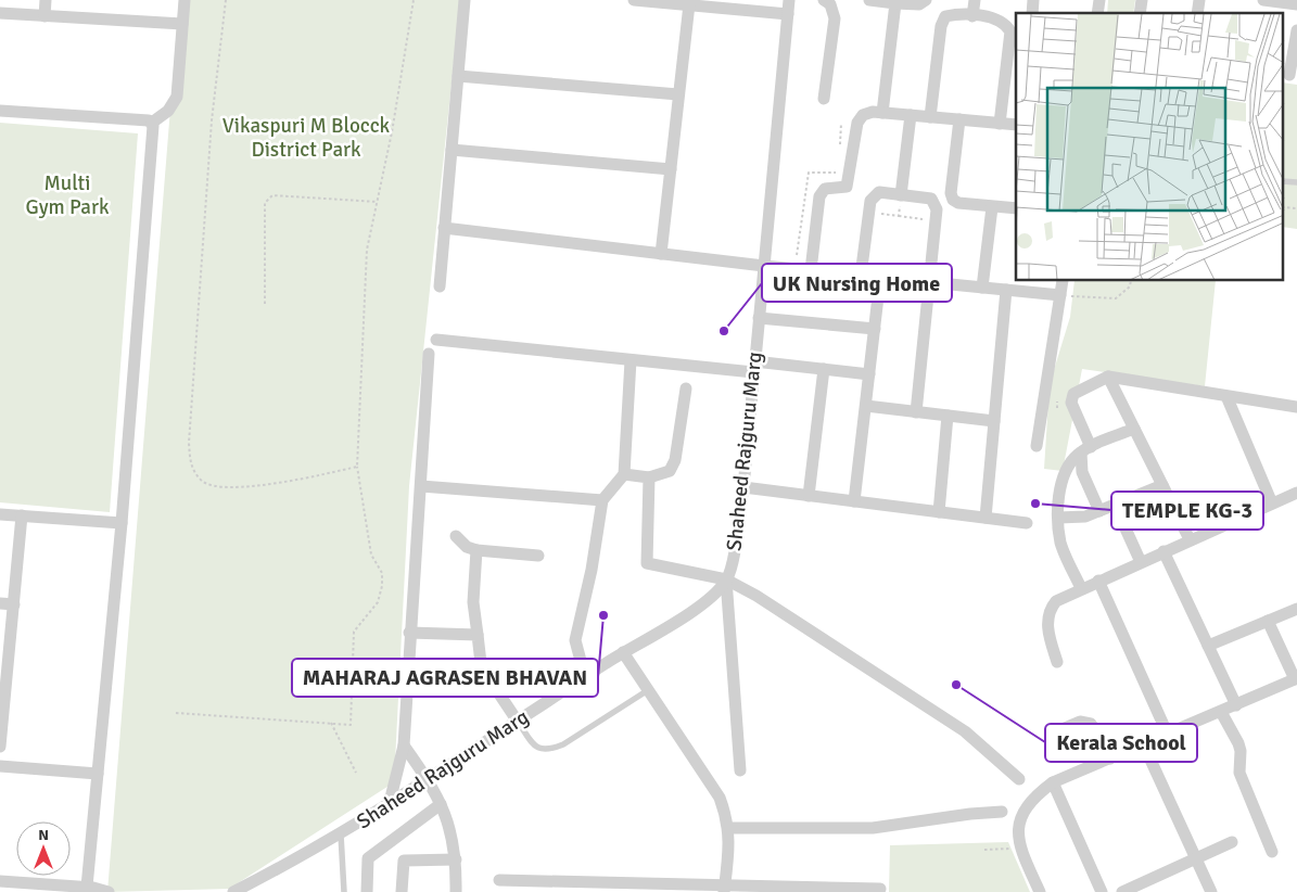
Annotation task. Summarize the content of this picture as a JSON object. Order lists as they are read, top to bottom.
{
  "streets": {
    "street": ["Shaheed Rajguru Marg"]
  },
  "parks": ["Vikaspuri M Blocck District Park", "Multi Gym Park"],
  "places": [
    "UK Nursing Home",
    "TEMPLE KG-3",
    "MAHARAJ AGRASEN BHAVAN",
    "Kerala School"
  ],
  "north": "top"
}
